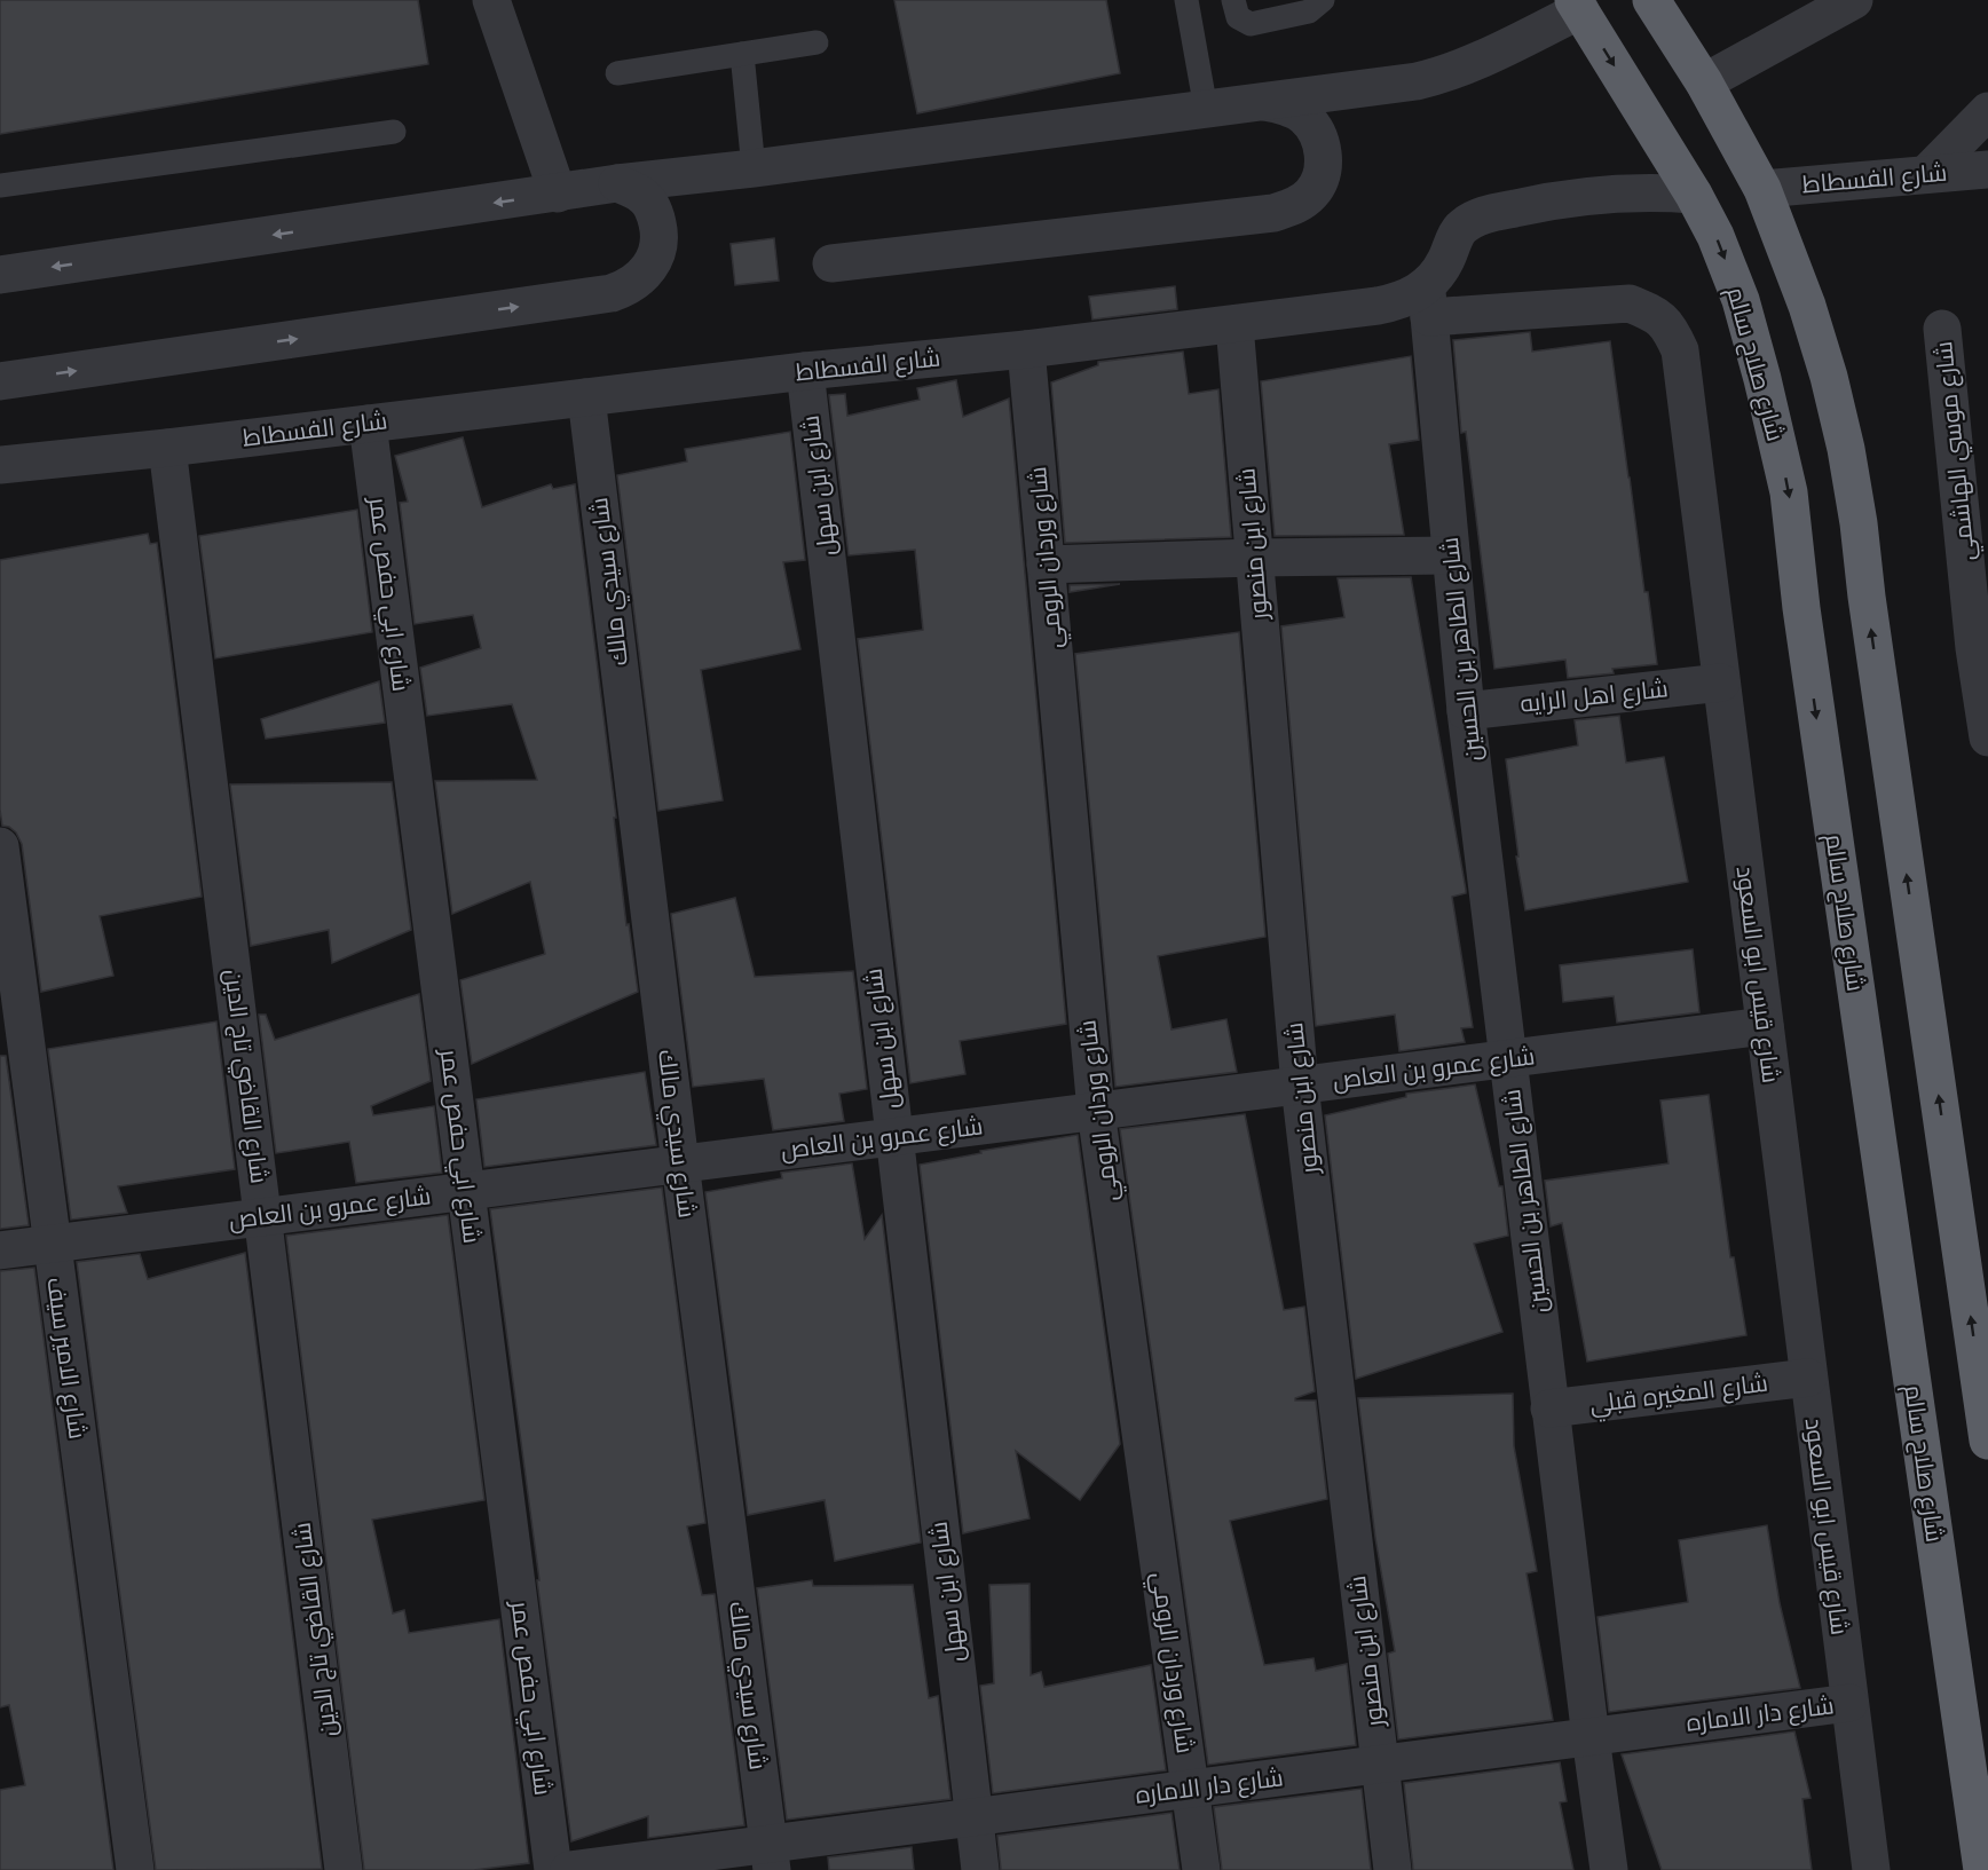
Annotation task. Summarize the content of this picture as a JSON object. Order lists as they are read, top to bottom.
{
  "streets": {
    "highway": ["شارع صلاح سالم"],
    "street": [
      "شارع الفسطاط",
      "شارع موسي الهاشمي",
      "شارع ابن سهل",
      "شارع ابن منصور",
      "شارع وردان الرومي",
      "شارع سيدي مالك",
      "شارع ابي حفص عمر",
      "شارع الطاهر بن الحسين",
      "شارع اهل الرايه",
      "شارع قيس ابو السعود",
      "شارع عمرو بن العاص",
      "شارع القاضي تاج الدين",
      "شارع الامير سيف",
      "شارع المغيره قبلي",
      "شارع دار الاماره"
    ]
  },
  "crossings": [
    ["شارع الفسطاط", "شارع صلاح سالم"],
    ["شارع الفسطاط", "شارع ابن سهل"],
    ["شارع الفسطاط", "شارع ابن منصور"],
    ["شارع الفسطاط", "شارع وردان الرومي"],
    ["شارع الفسطاط", "شارع سيدي مالك"],
    ["شارع الفسطاط", "شارع ابي حفص عمر"],
    ["شارع الفسطاط", "شارع الطاهر بن الحسين"],
    ["شارع الفسطاط", "شارع قيس ابو السعود"],
    ["شارع الفسطاط", "شارع القاضي تاج الدين"],
    ["شارع ابن سهل", "شارع عمرو بن العاص"],
    ["شارع ابن سهل", "شارع دار الاماره"],
    ["شارع ابن منصور", "شارع عمرو بن العاص"],
    ["شارع ابن منصور", "شارع دار الاماره"],
    ["شارع وردان الرومي", "شارع عمرو بن العاص"],
    ["شارع وردان الرومي", "شارع دار الاماره"],
    ["شارع سيدي مالك", "شارع عمرو بن العاص"],
    ["شارع سيدي مالك", "شارع دار الاماره"],
    ["شارع ابي حفص عمر", "شارع عمرو بن العاص"],
    ["شارع الطاهر بن الحسين", "شارع اهل الرايه"],
    ["شارع الطاهر بن الحسين", "شارع قيس ابو السعود"],
    ["شارع الطاهر بن الحسين", "شارع عمرو بن العاص"],
    ["شارع الطاهر بن الحسين", "شارع المغيره قبلي"],
    ["شارع الطاهر بن الحسين", "شارع دار الاماره"],
    ["شارع اهل الرايه", "شارع قيس ابو السعود"],
    ["شارع قيس ابو السعود", "شارع عمرو بن العاص"],
    ["شارع قيس ابو السعود", "شارع المغيره قبلي"],
    ["شارع قيس ابو السعود", "شارع دار الاماره"],
    ["شارع عمرو بن العاص", "شارع القاضي تاج الدين"],
    ["شارع عمرو بن العاص", "شارع الامير سيف"]
  ]
}
